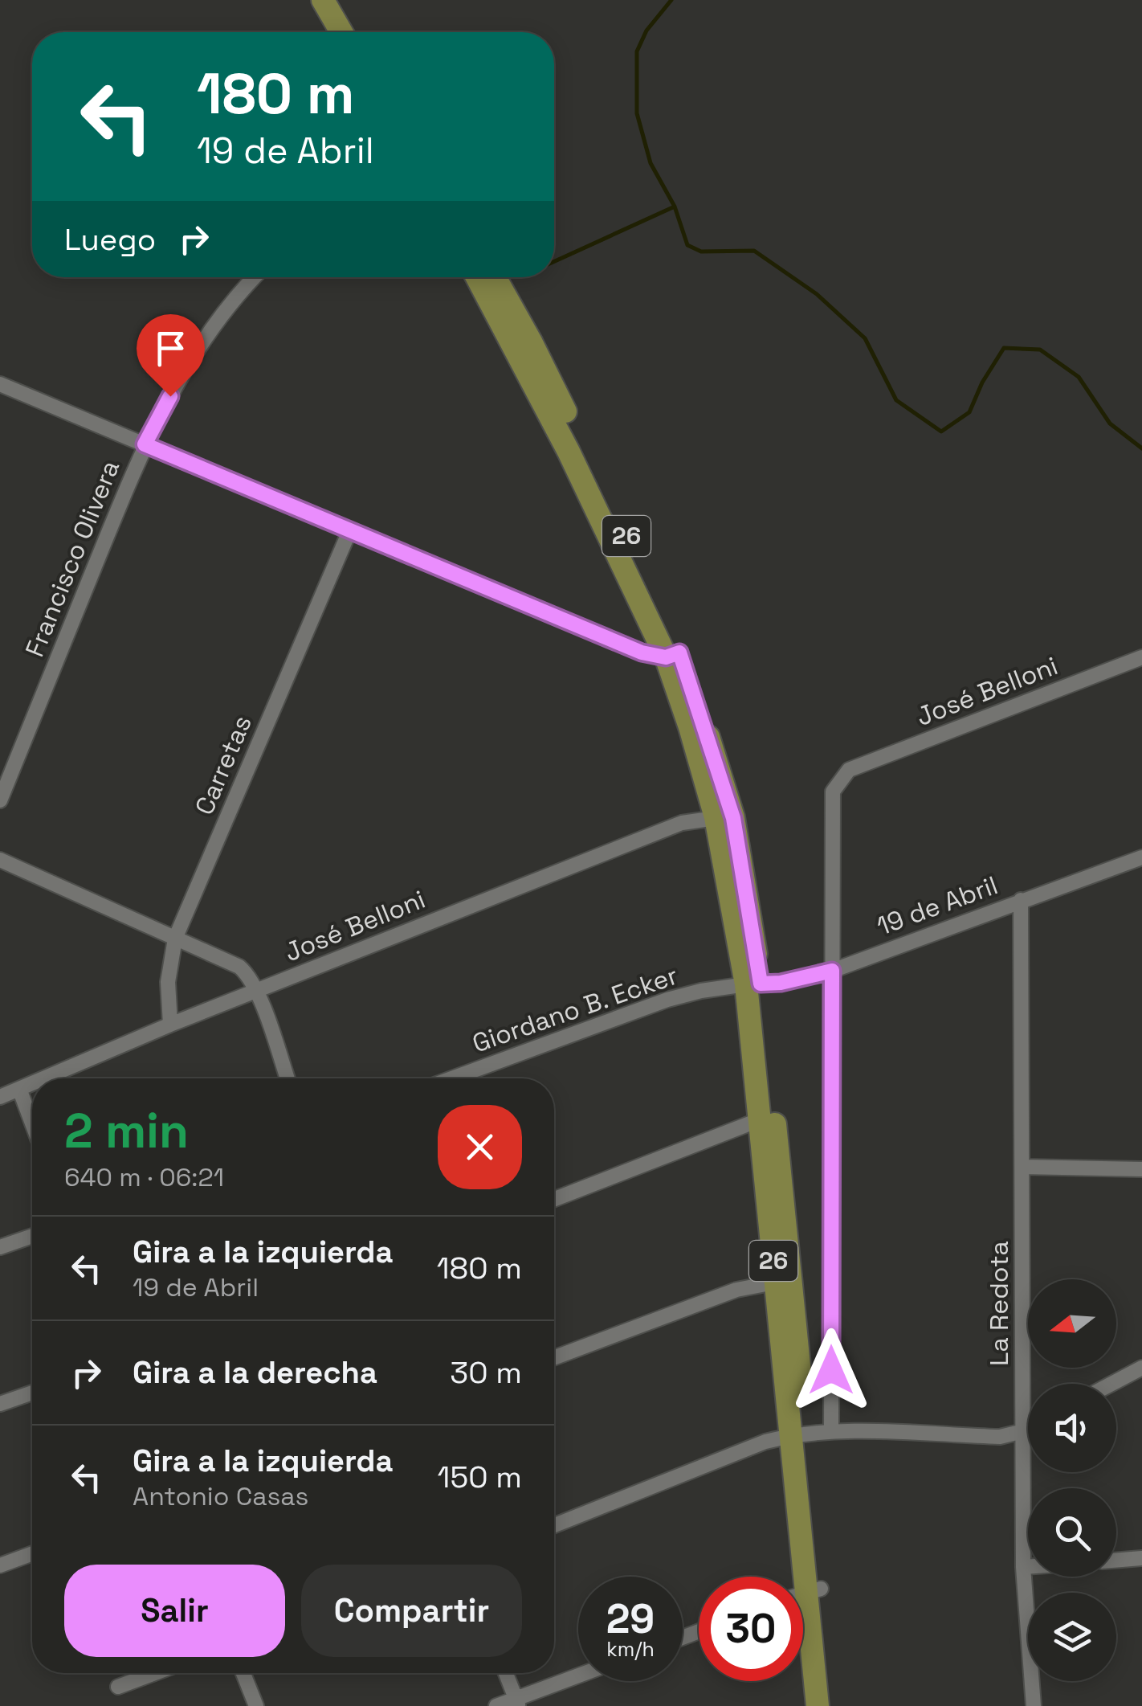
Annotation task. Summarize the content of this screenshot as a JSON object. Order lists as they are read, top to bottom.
{
  "streets": {
    "main road": ["26"],
    "street": [
      "Francisco Olivera",
      "José Belloni",
      "Carretas",
      "19 de Abril",
      "Giordano B. Ecker",
      "La Redota"
    ]
  },
  "crossings": [
    ["26", "José Belloni"],
    ["26", "19 de Abril"],
    ["26", "Giordano B. Ecker"],
    ["José Belloni", "Carretas"],
    ["José Belloni", "19 de Abril"],
    ["19 de Abril", "Giordano B. Ecker"],
    ["19 de Abril", "La Redota"]
  ],
  "north": "left",
  "page": {
    "turn": ["180 m", "19 de Abril"],
    "then": "Luego",
    "heading": ["2 min", "640 m · 06:21"],
    "list": [
      {
        "name": "Gira a la izquierda",
        "note": "19 de Abril",
        "value": "180 m"
      },
      {
        "name": "Gira a la derecha",
        "value": "30 m"
      },
      {
        "name": "Gira a la izquierda",
        "note": "Antonio Casas",
        "value": "150 m"
      }
    ],
    "buttons": ["Salir", "Compartir"],
    "speed": "29 km/h",
    "limit": "30"
  }
}
